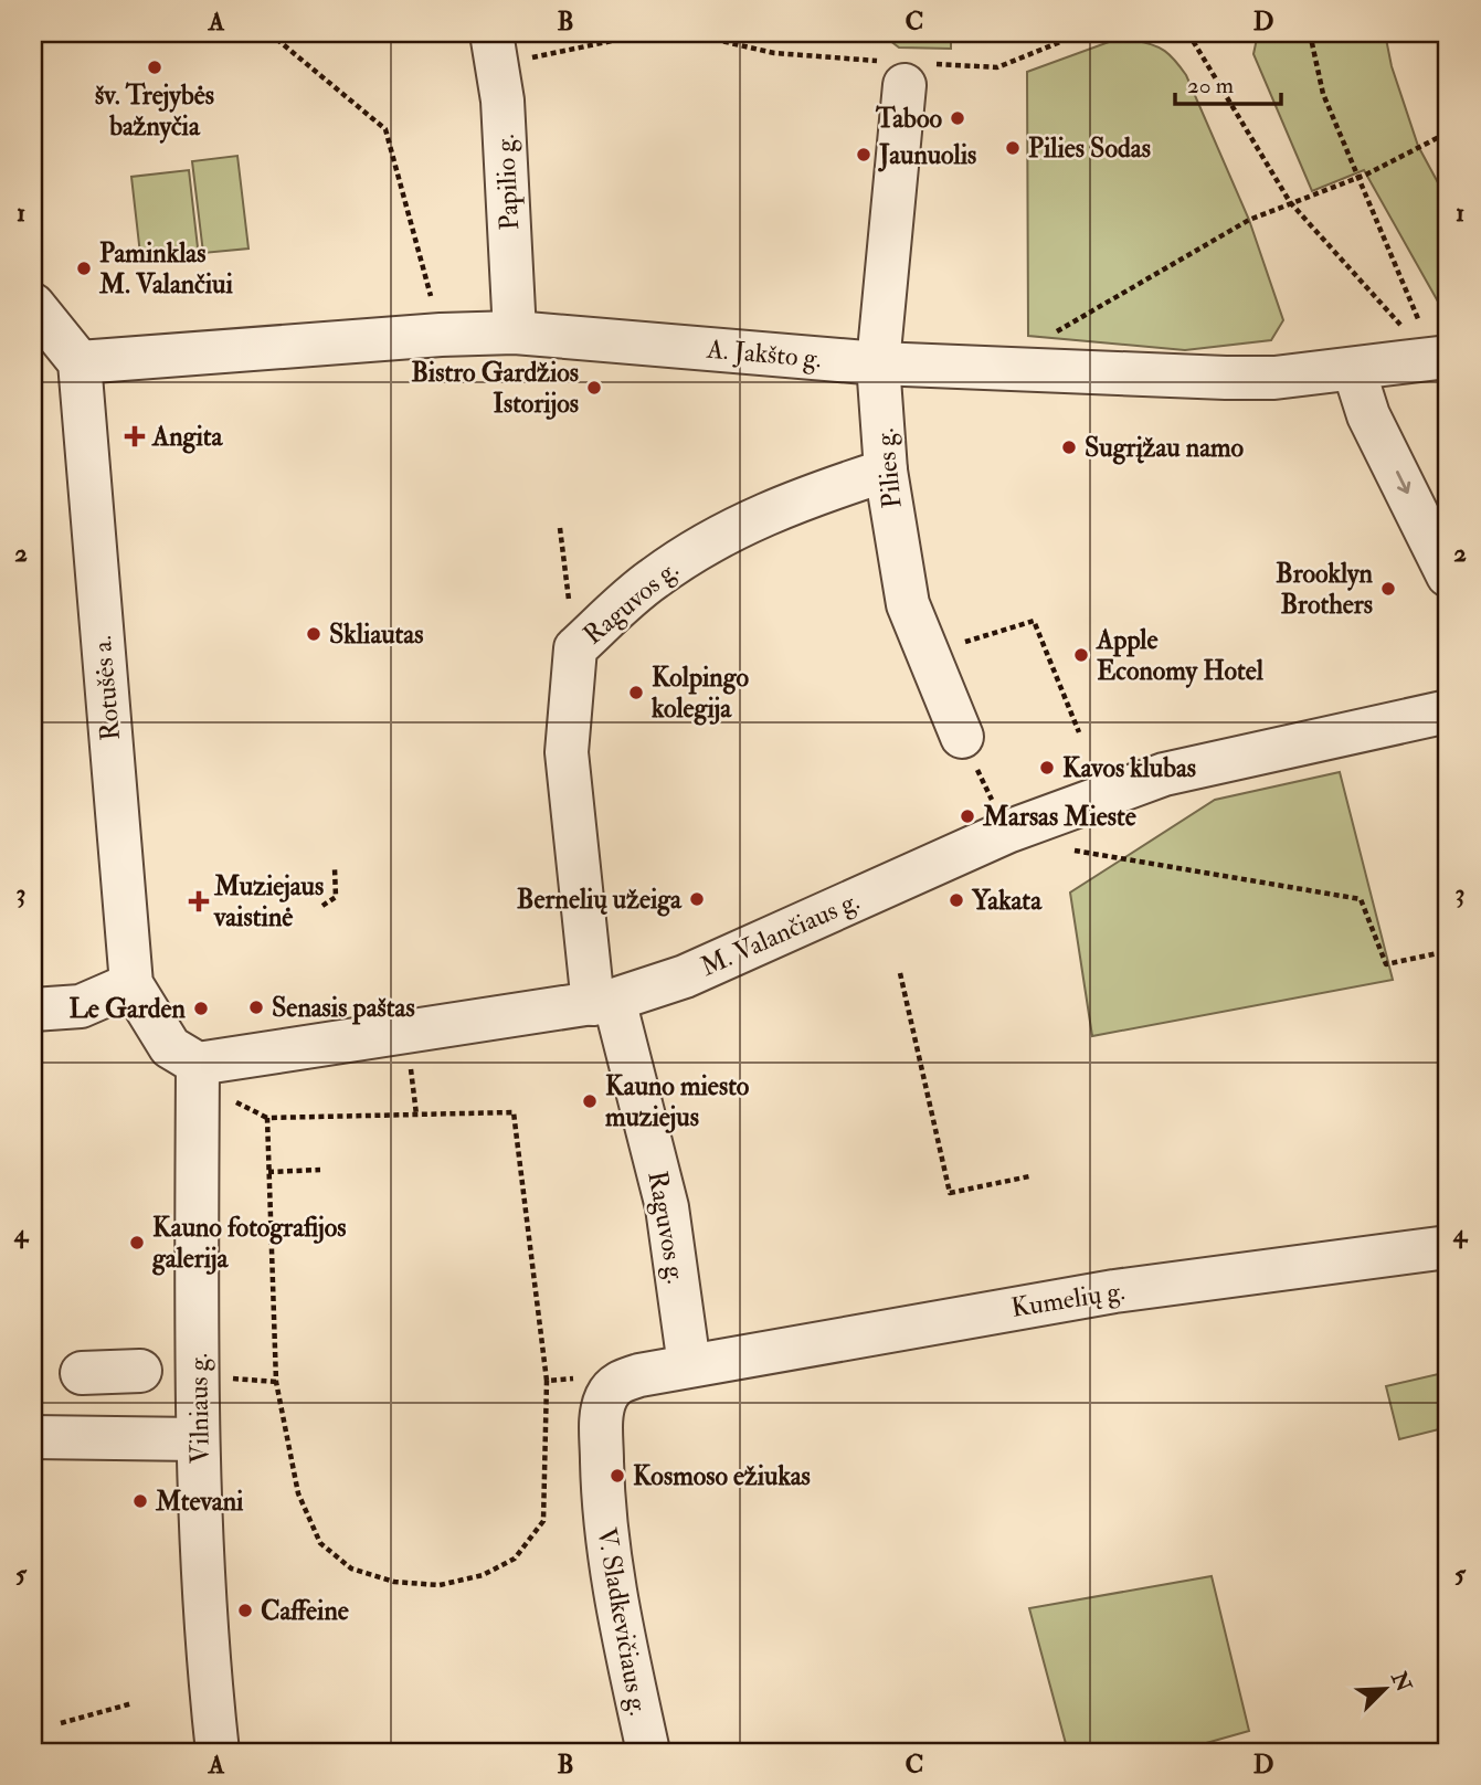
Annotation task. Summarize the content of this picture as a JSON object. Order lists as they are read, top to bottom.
{
  "streets": {
    "street": [
      "Papilio g.",
      "A. Jakšto g.",
      "Pilies g.",
      "Raguvos g.",
      "Rotušės a.",
      "M. Valančiaus g.",
      "Kumelių g.",
      "Vilniaus g.",
      "V. Sladkevičiaus g."
    ]
  },
  "crossings": [
    ["Papilio g.", "A. Jakšto g."],
    ["A. Jakšto g.", "Pilies g."],
    ["A. Jakšto g.", "Rotušės a."],
    ["Pilies g.", "Raguvos g."],
    ["Raguvos g.", "M. Valančiaus g."],
    ["Raguvos g.", "Kumelių g."],
    ["M. Valančiaus g.", "Vilniaus g."]
  ],
  "places": {
    "other": [
      "šv. Trejybės bažnyčia",
      "Taboo",
      "Pilies Sodas",
      "Jaunuolis",
      "Paminklas M. Valančiui",
      "Bistro Gardžios Istorijos",
      "Sugrįžau namo",
      "Brooklyn Brothers",
      "Skliautas",
      "Apple Economy Hotel",
      "Kolpingo kolegija",
      "Kavos klubas",
      "Marsas Mieste",
      "Bernelių užeiga",
      "Yakata",
      "Senasis paštas",
      "Le Garden",
      "Kauno miesto muziejus",
      "Kauno fotografijos galerija",
      "Kosmoso ežiukas",
      "Mtevani",
      "Caffeine"
    ],
    "health": ["Angita", "Muziejaus vaistinė"]
  },
  "scale_bar": "20 m",
  "north": "top right",
  "grid": {
    "columns": [
      "A",
      "B",
      "C",
      "D"
    ],
    "rows": [
      "1",
      "2",
      "3",
      "4",
      "5"
    ]
  }
}
